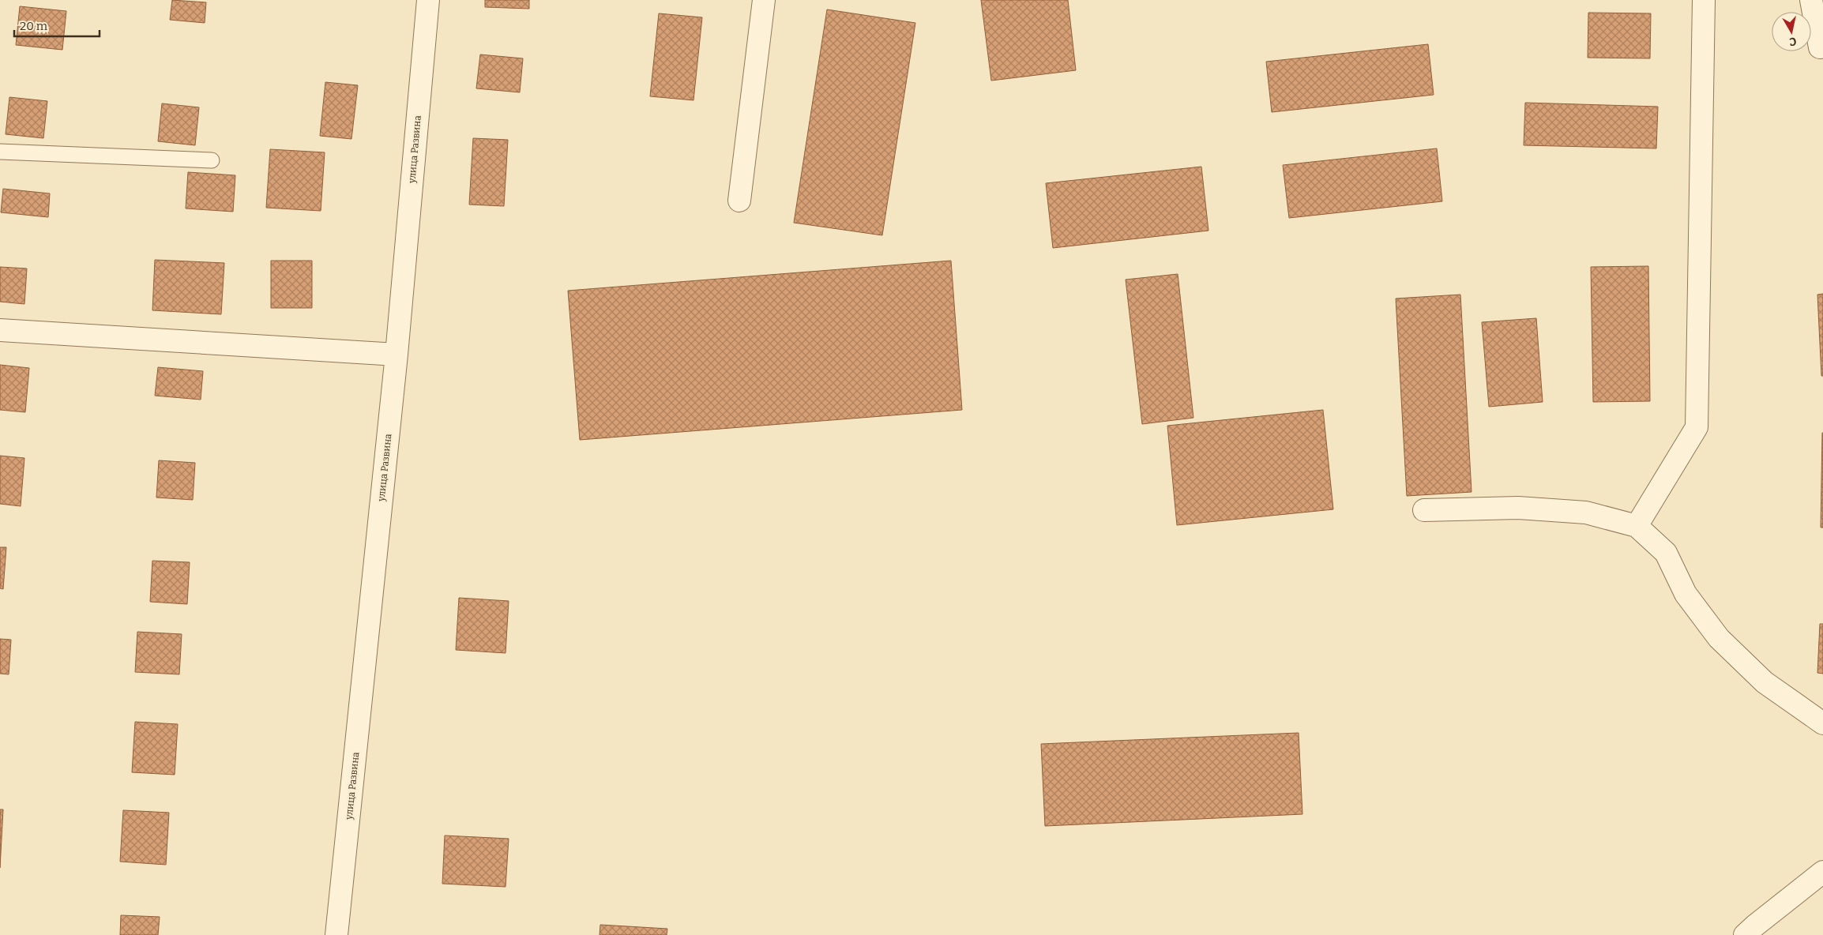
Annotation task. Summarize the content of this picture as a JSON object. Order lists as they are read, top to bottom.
{
  "streets": {
    "street": ["улица Развина"]
  },
  "scale_bar": "20 m",
  "north": "bottom"
}
